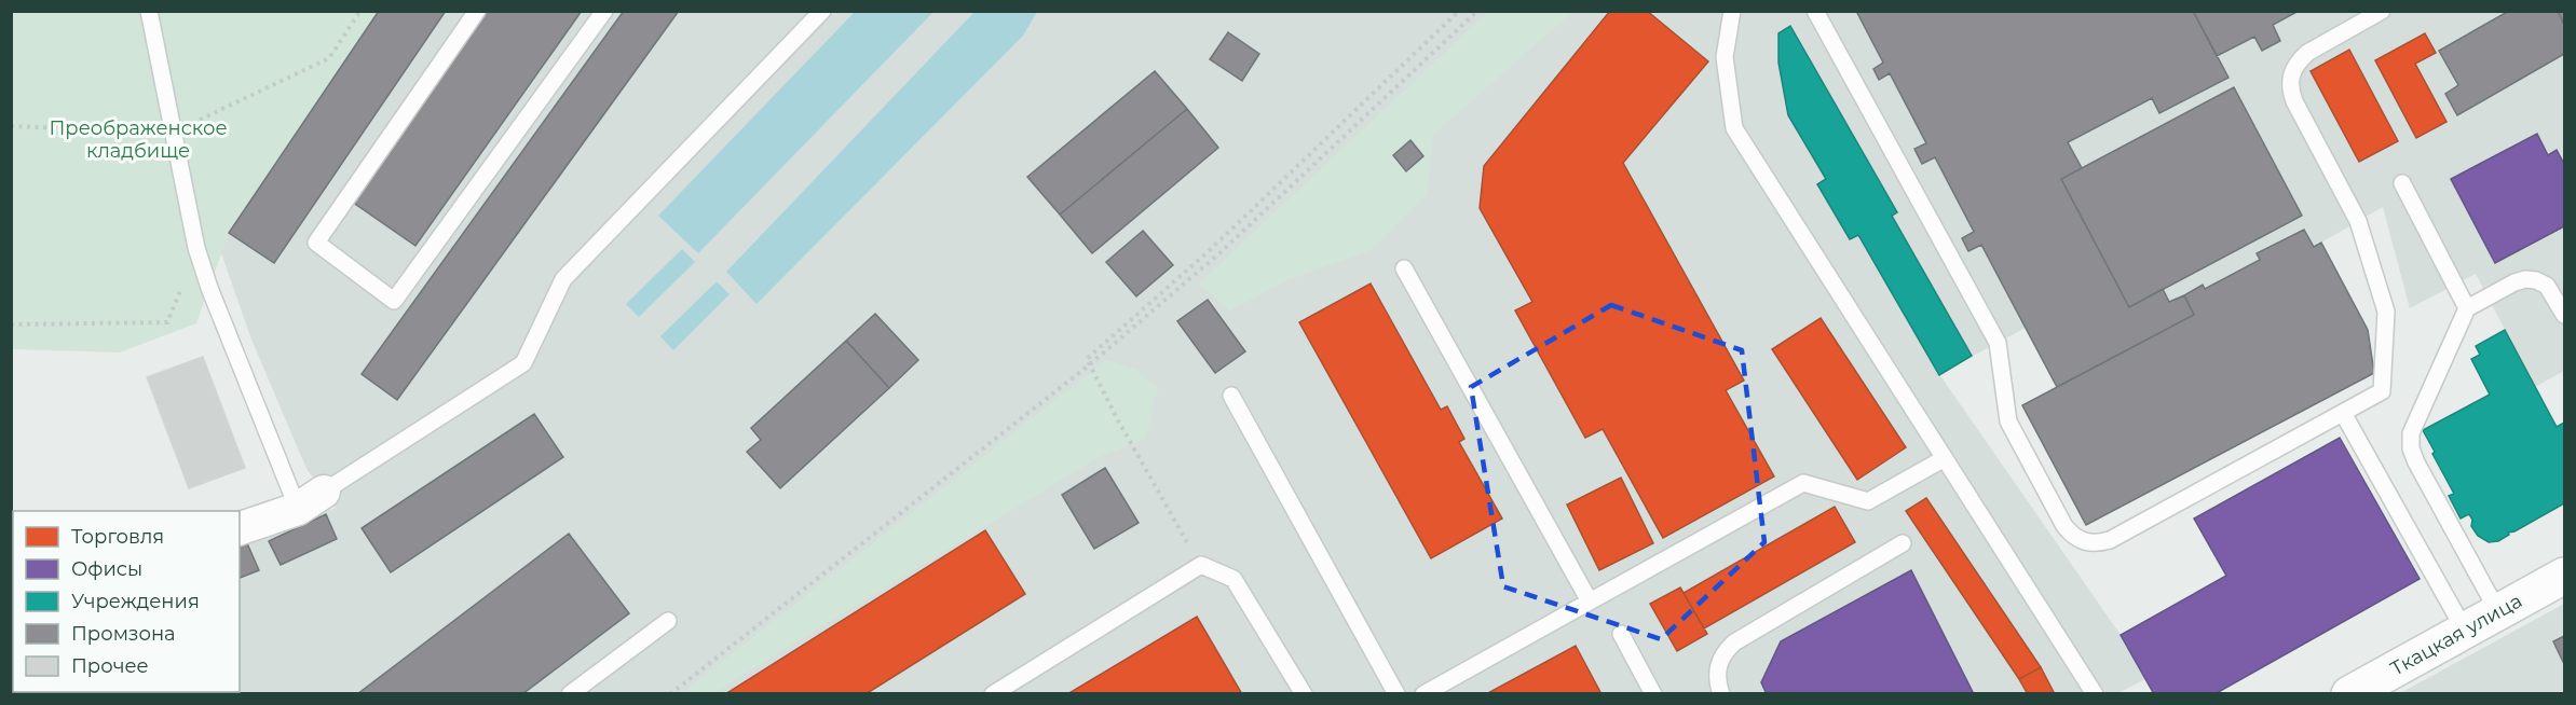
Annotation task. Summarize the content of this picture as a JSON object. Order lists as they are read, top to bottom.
{
  "streets": {
    "street": ["Ткацкая улица"]
  },
  "parks": ["Преображенское кладбище"],
  "legend": [
    "Торговля",
    "Офисы",
    "Учреждения",
    "Промзона",
    "Прочее"
  ]
}
